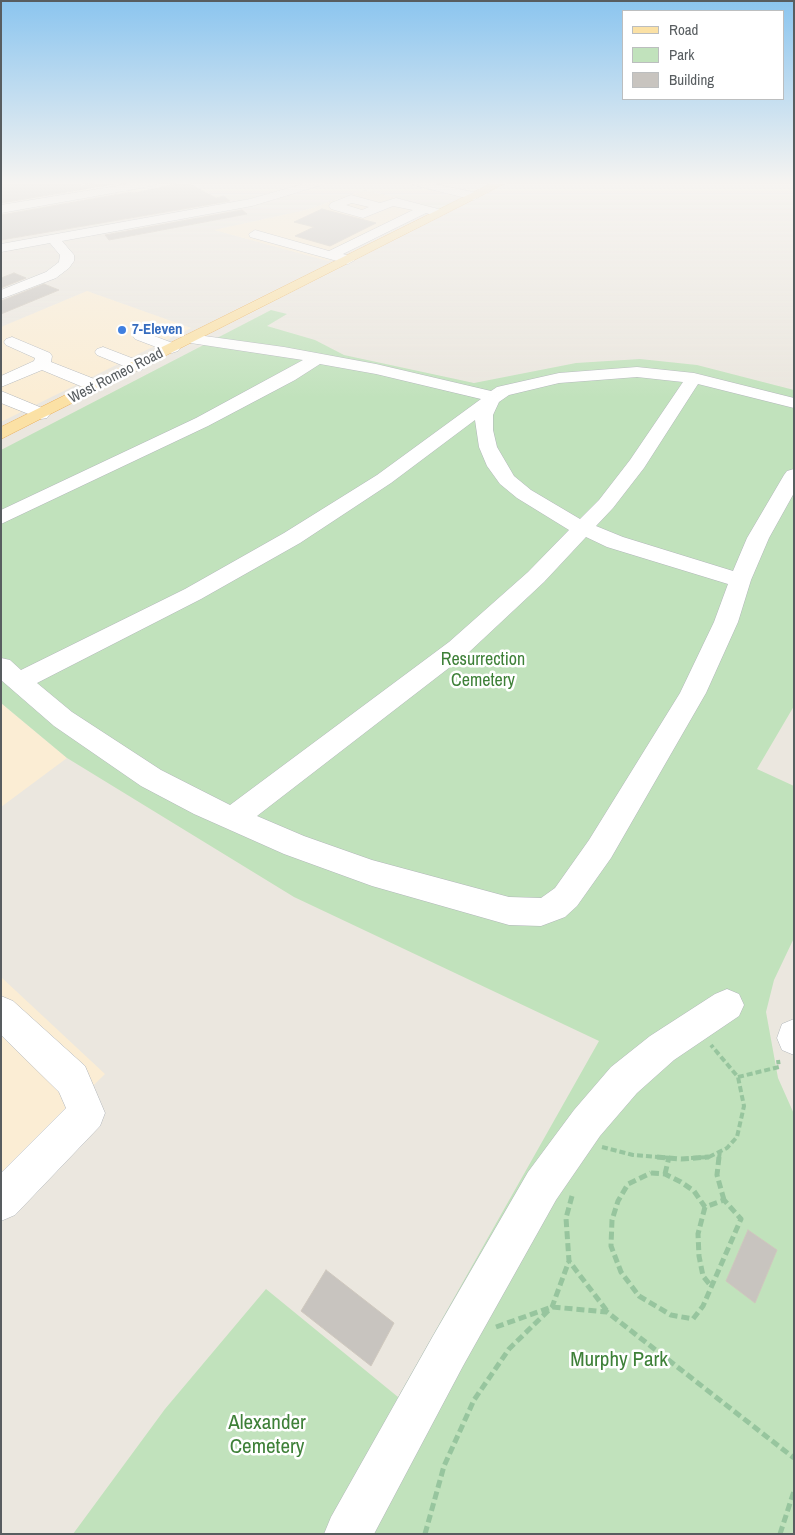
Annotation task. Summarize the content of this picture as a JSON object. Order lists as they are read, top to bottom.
{
  "streets": {
    "main road": ["West Romeo Road"]
  },
  "parks": ["Resurrection Cemetery", "Murphy Park", "Alexander Cemetery"],
  "places": ["7-Eleven"],
  "legend": ["Road", "Park", "Building"]
}
